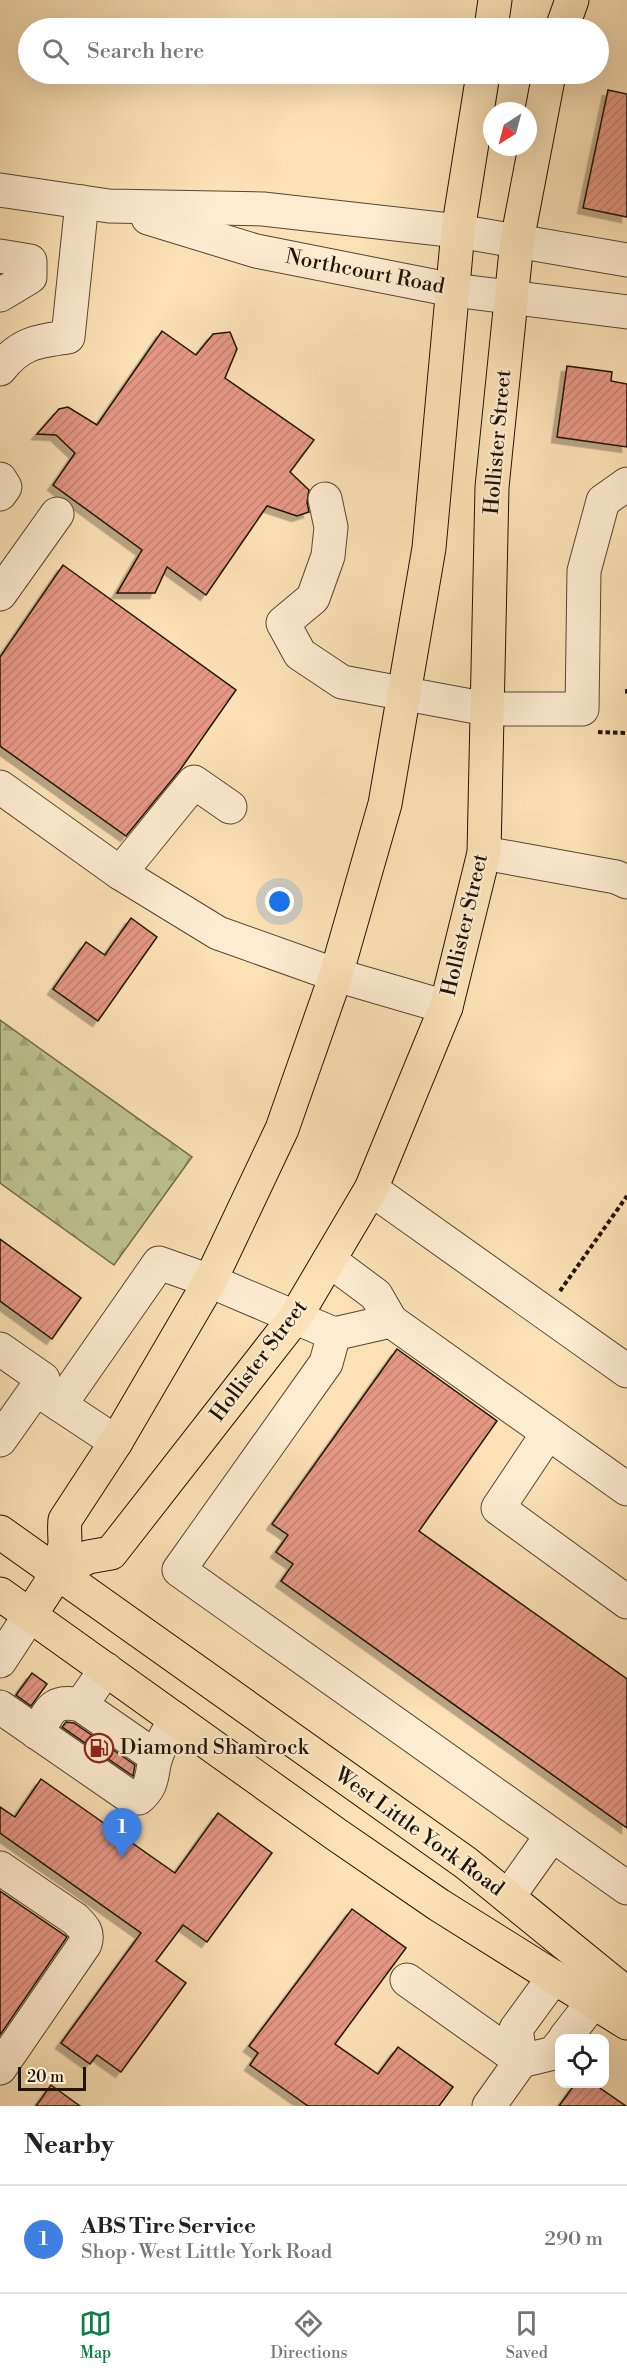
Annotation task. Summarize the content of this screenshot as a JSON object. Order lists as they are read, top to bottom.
{
  "streets": {
    "main road": ["Hollister Street", "West Little York Road"],
    "street": ["Northcourt Road"]
  },
  "crossings": [
    ["Northcourt Road", "Hollister Street"],
    ["Hollister Street", "West Little York Road"]
  ],
  "places": {
    "fuel station": ["Diamond Shamrock"]
  },
  "scale_bar": "20 m",
  "north": "bottom left",
  "page": {
    "search": "Search here",
    "pins": "1",
    "scale": "20 m",
    "heading": "Nearby",
    "list": [
      {
        "mark": "1",
        "name": "ABS Tire Service",
        "note": "Shop · West Little York Road",
        "value": "290 m"
      }
    ],
    "nav": ["Map", "Directions", "Saved"]
  }
}
